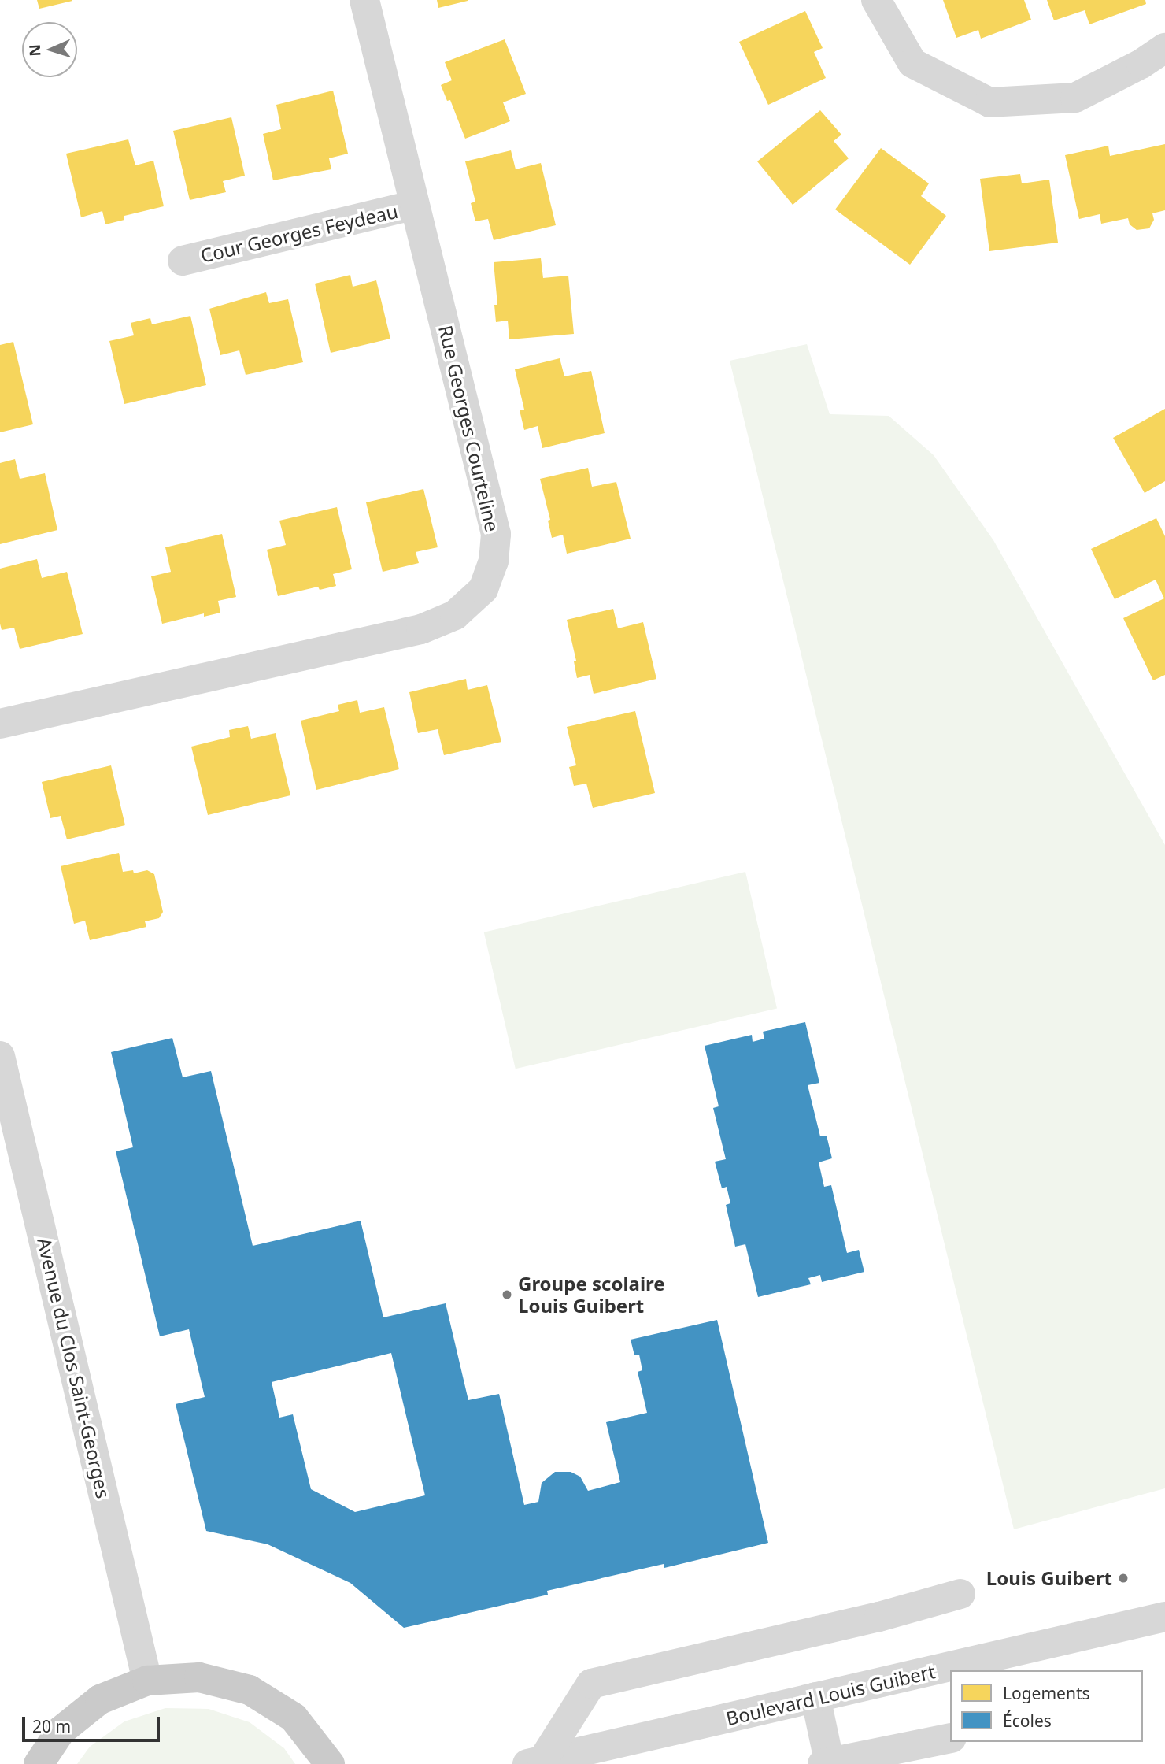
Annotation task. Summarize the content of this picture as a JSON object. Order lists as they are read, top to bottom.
{
  "streets": {
    "street": [
      "Cour Georges Feydeau",
      "Rue Georges Courteline",
      "Avenue du Clos Saint-Georges",
      "Boulevard Louis Guibert"
    ]
  },
  "crossings": [
    ["Cour Georges Feydeau", "Rue Georges Courteline"]
  ],
  "places": ["Groupe scolaire Louis Guibert", "Louis Guibert"],
  "legend": ["Logements", "Écoles"],
  "scale_bar": "20 m",
  "north": "left"
}
